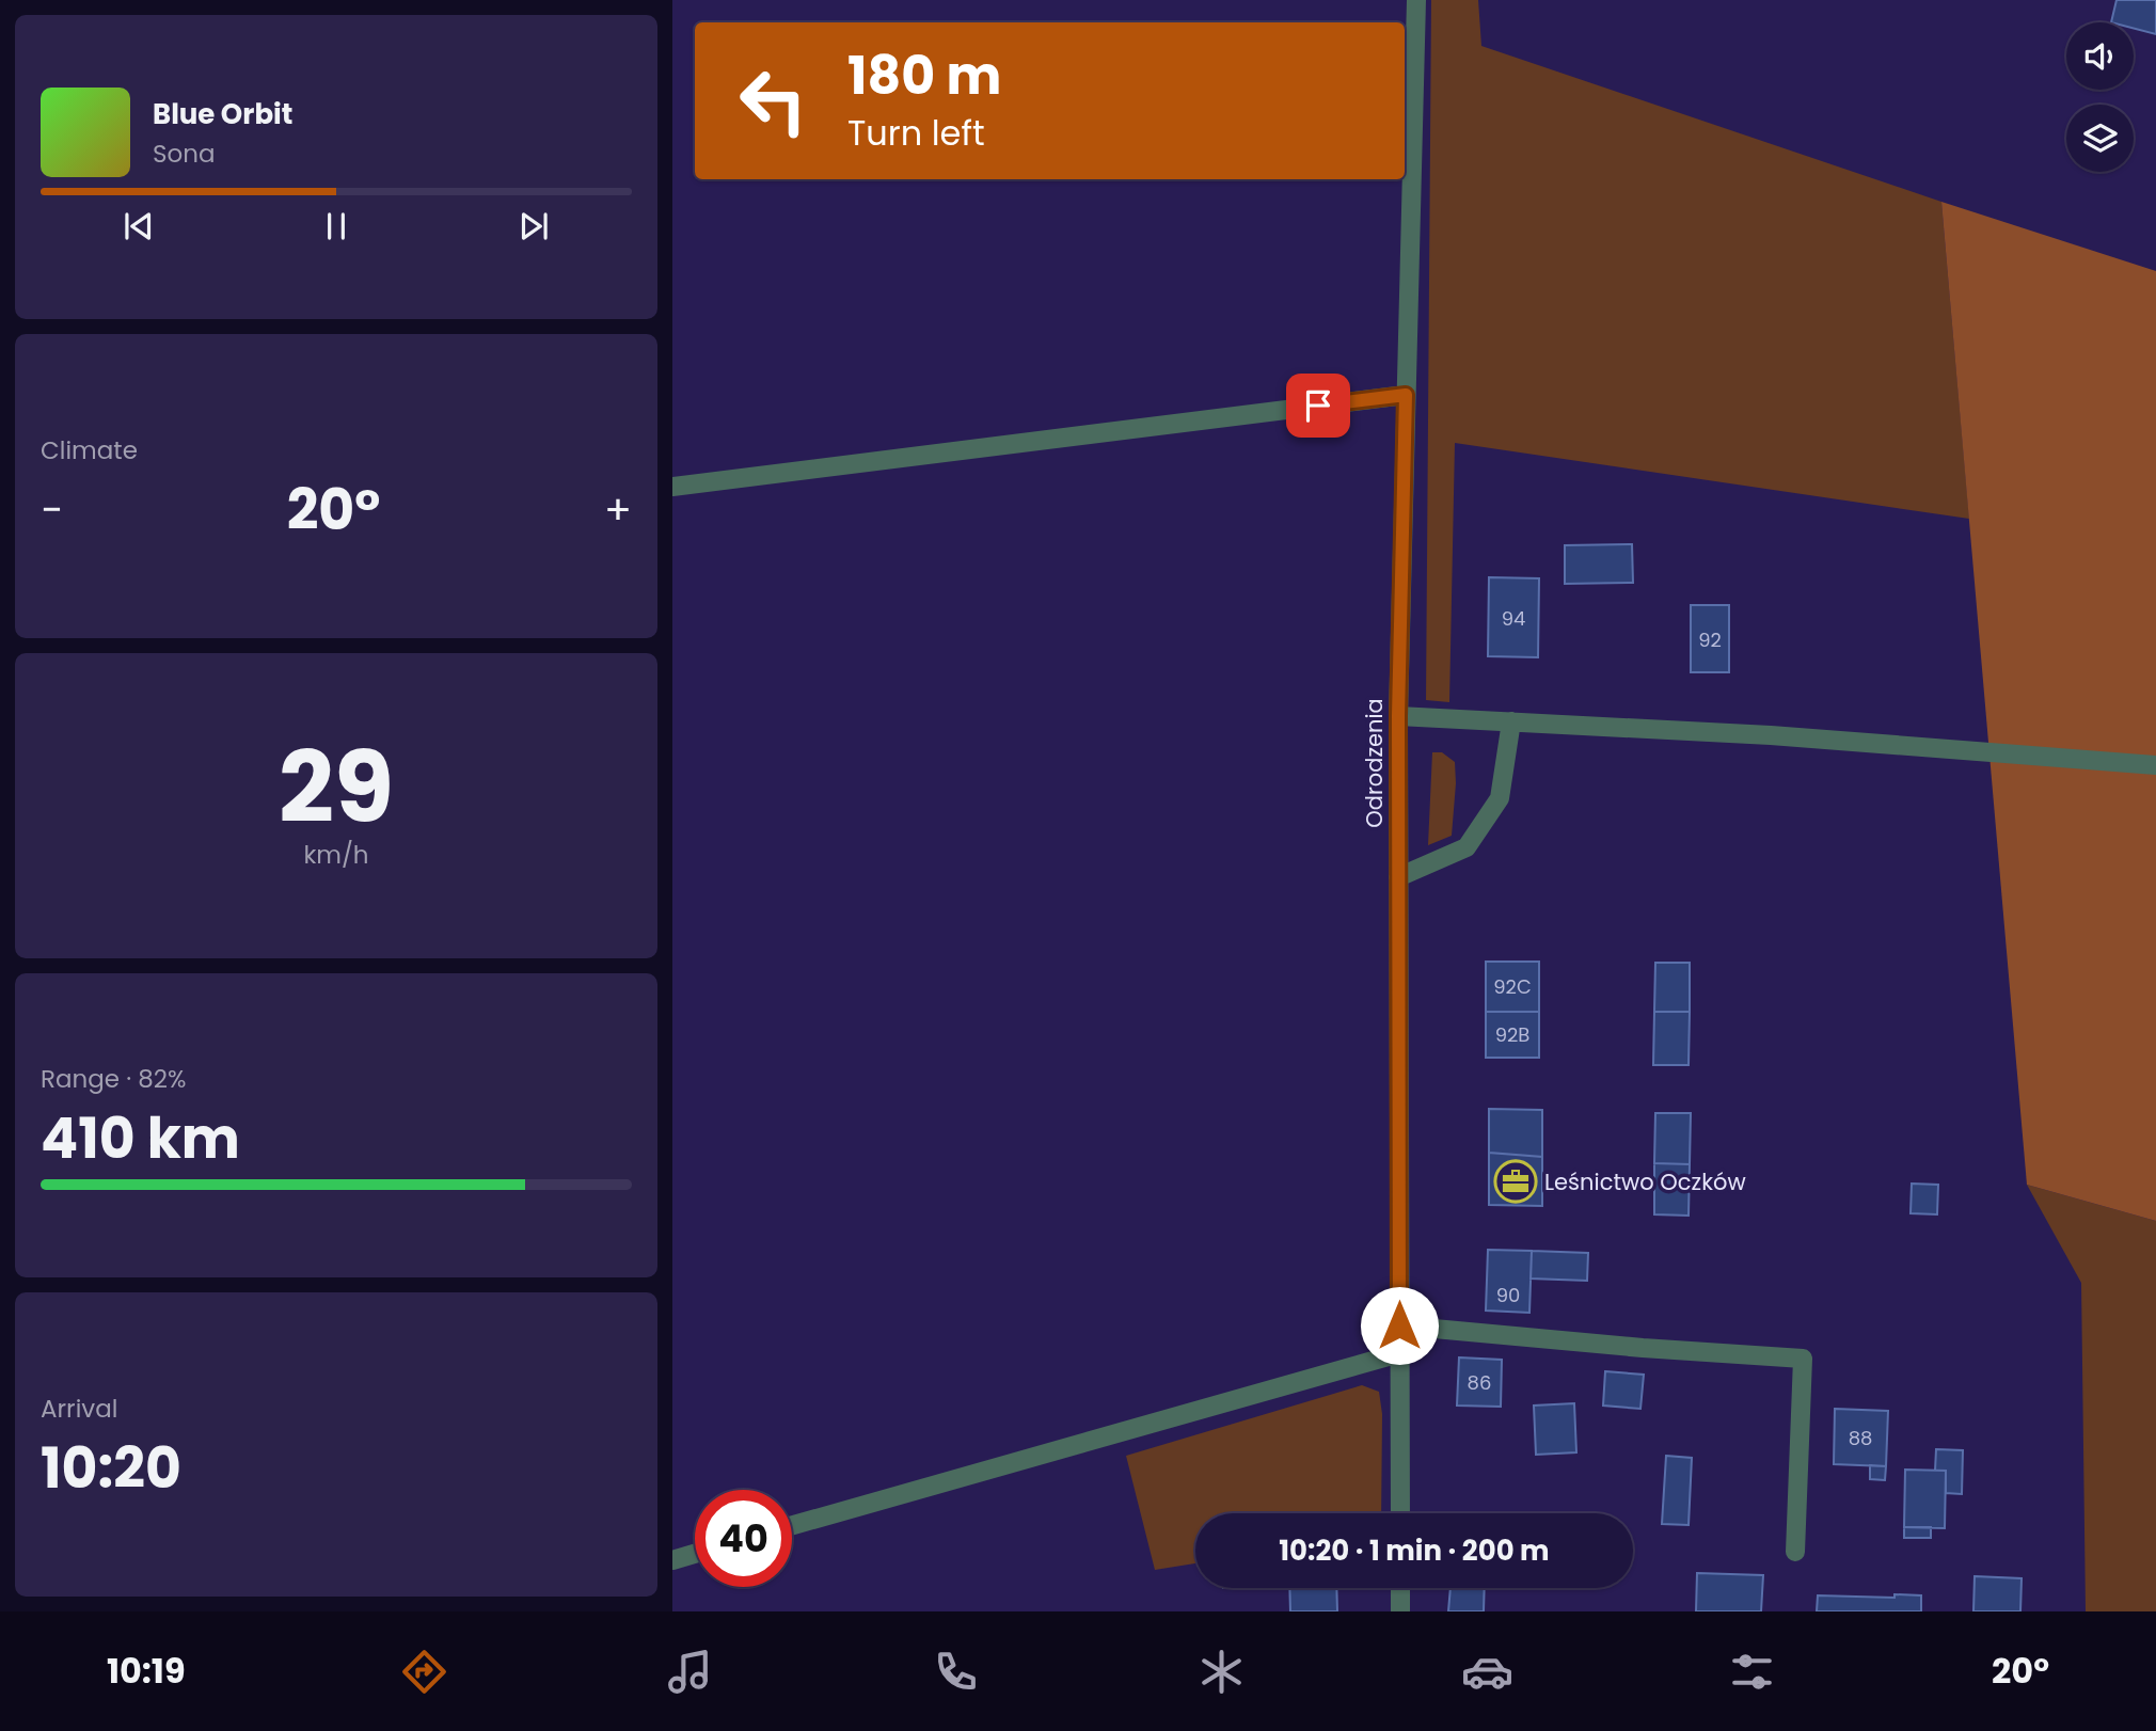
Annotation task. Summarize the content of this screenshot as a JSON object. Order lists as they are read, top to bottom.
{
  "streets": {
    "street": ["Odrodzenia"]
  },
  "places": {
    "office": ["Leśnictwo Oczków"]
  },
  "house_numbers": [
    "94",
    "92",
    "92C",
    "92B",
    "90",
    "86",
    "88"
  ],
  "page": {
    "turn": ["180 m", "Turn left"],
    "song": ["Blue Orbit", "Sona"],
    "tile": [
      "Climate",
      ["29", "km/h"],
      ["Range · 82%", "410 km"],
      ["Arrival", "10:20"]
    ],
    "heat": ["−", "20°", "+"],
    "limit": "40",
    "trip": "10:20 · 1 min · 200 m",
    "tabs": ["10:19", "20°"]
  }
}
